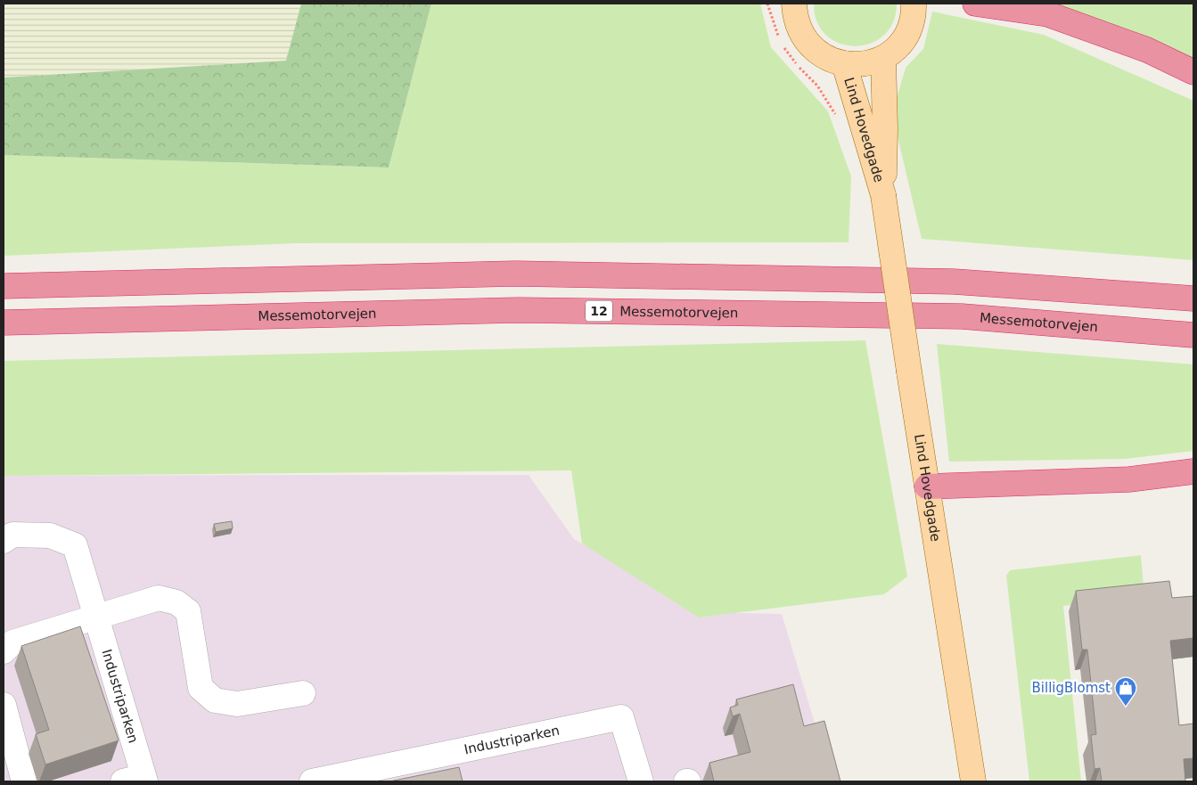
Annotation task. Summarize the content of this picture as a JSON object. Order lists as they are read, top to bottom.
{
  "streets": {
    "highway": ["12", "Messemotorvejen"],
    "main road": ["Lind Hovedgade"],
    "street": ["Industriparken"]
  },
  "places": {
    "shop": ["BilligBlomst"]
  }
}
